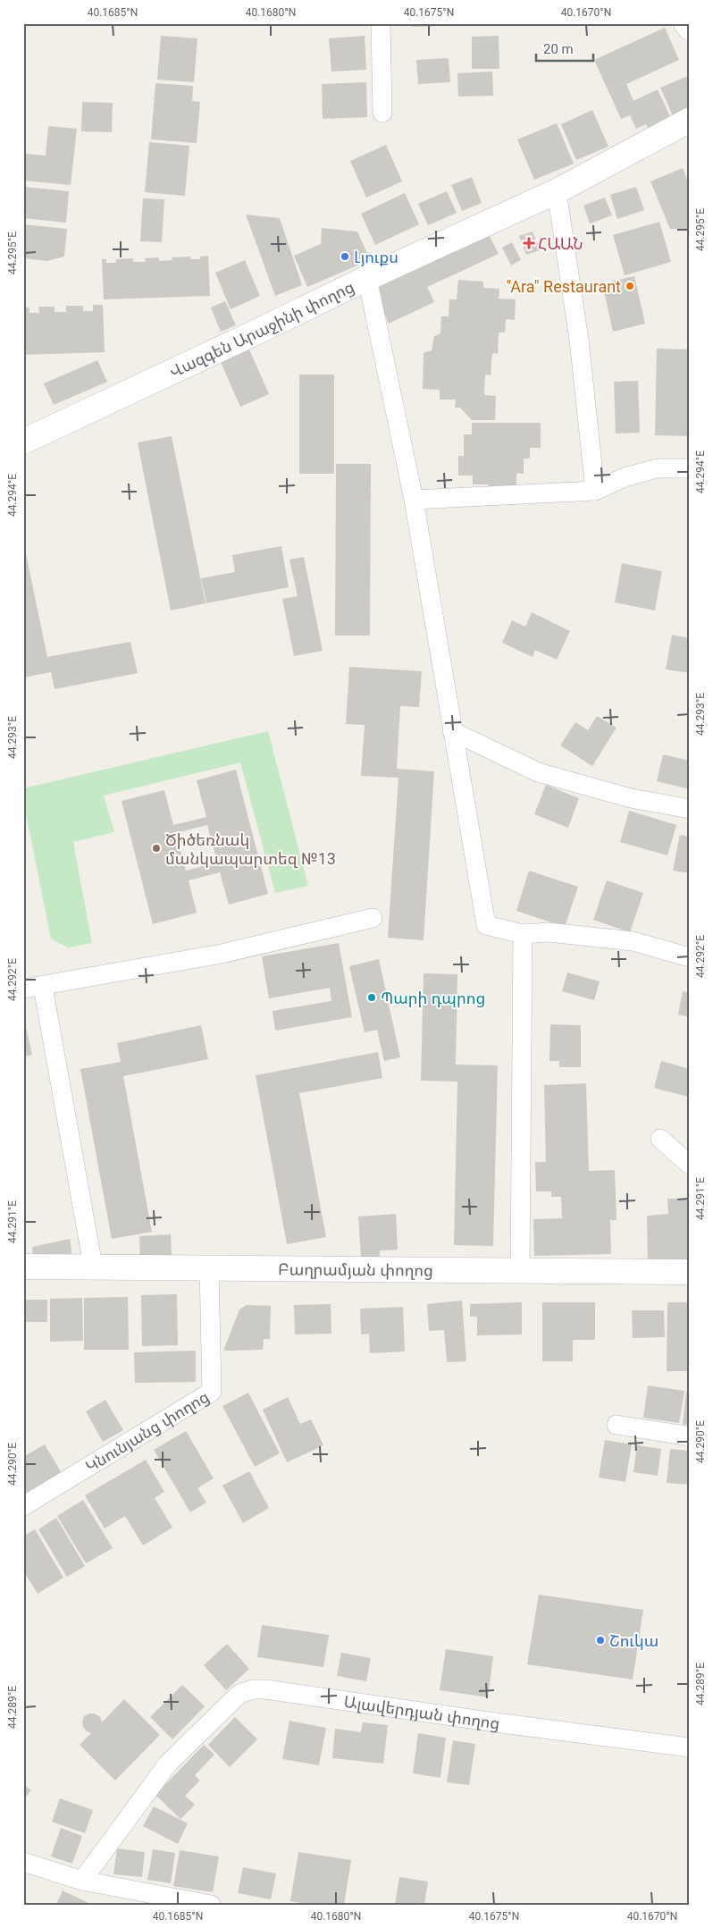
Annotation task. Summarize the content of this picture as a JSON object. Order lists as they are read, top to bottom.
{
  "streets": {
    "street": [
      "Վազգեն Արաջինի փողոց",
      "Բաղրամյան փողոց",
      "Կնունյանց փողոց",
      "Ալավերդյան փողոց"
    ]
  },
  "crossings": [
    ["Բաղրամյան փողոց", "Կնունյանց փողոց"]
  ],
  "places": {
    "health": ["ՀԱԱՆ"],
    "other": [
      "Լյուքս",
      "\"Ara\" Restaurant",
      "Ծիծեռնակ մանկապարտեզ №13",
      "Պարի դպրոց",
      "Շուկա"
    ]
  },
  "scale_bar": "20 m",
  "coordinates": [
    "40.1685°N",
    "40.1680°N",
    "40.1675°N",
    "40.1670°N",
    "44.295°E",
    "44.294°E",
    "44.293°E",
    "44.292°E",
    "44.291°E",
    "44.290°E",
    "44.289°E"
  ]
}
